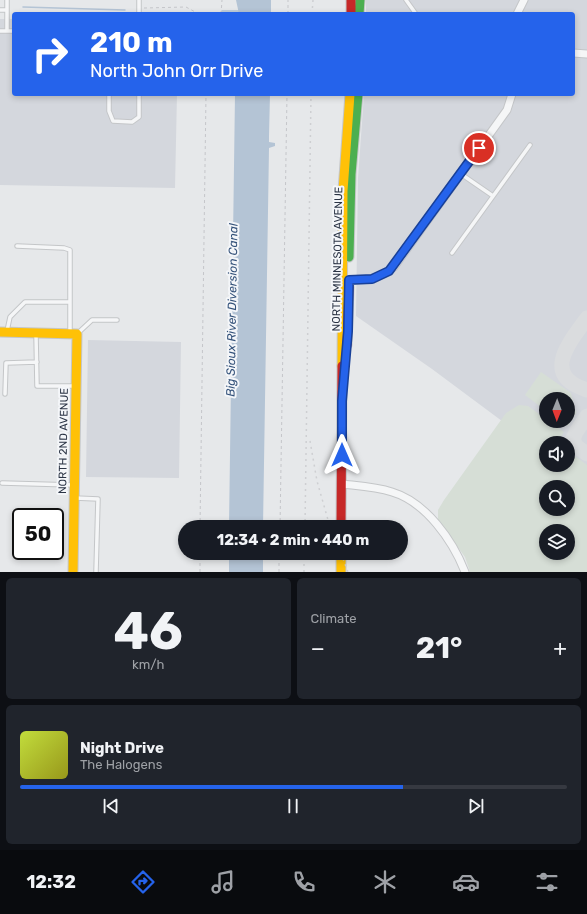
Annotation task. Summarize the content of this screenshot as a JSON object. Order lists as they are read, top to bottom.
{
  "streets": {
    "main road": ["NORTH MINNESOTA AVENUE", "NORTH 2ND AVENUE"]
  },
  "water": ["Big Sioux River Diversion Canal"],
  "north": "bottom",
  "page": {
    "turn": ["210 m", "North John Orr Drive"],
    "limit": "50",
    "trip": "12:34 · 2 min · 440 m",
    "tile": [
      ["46", "km/h"],
      "Climate"
    ],
    "heat": ["−", "21°", "+"],
    "song": ["Night Drive", "The Halogens"],
    "tabs": "12:32"
  }
}
